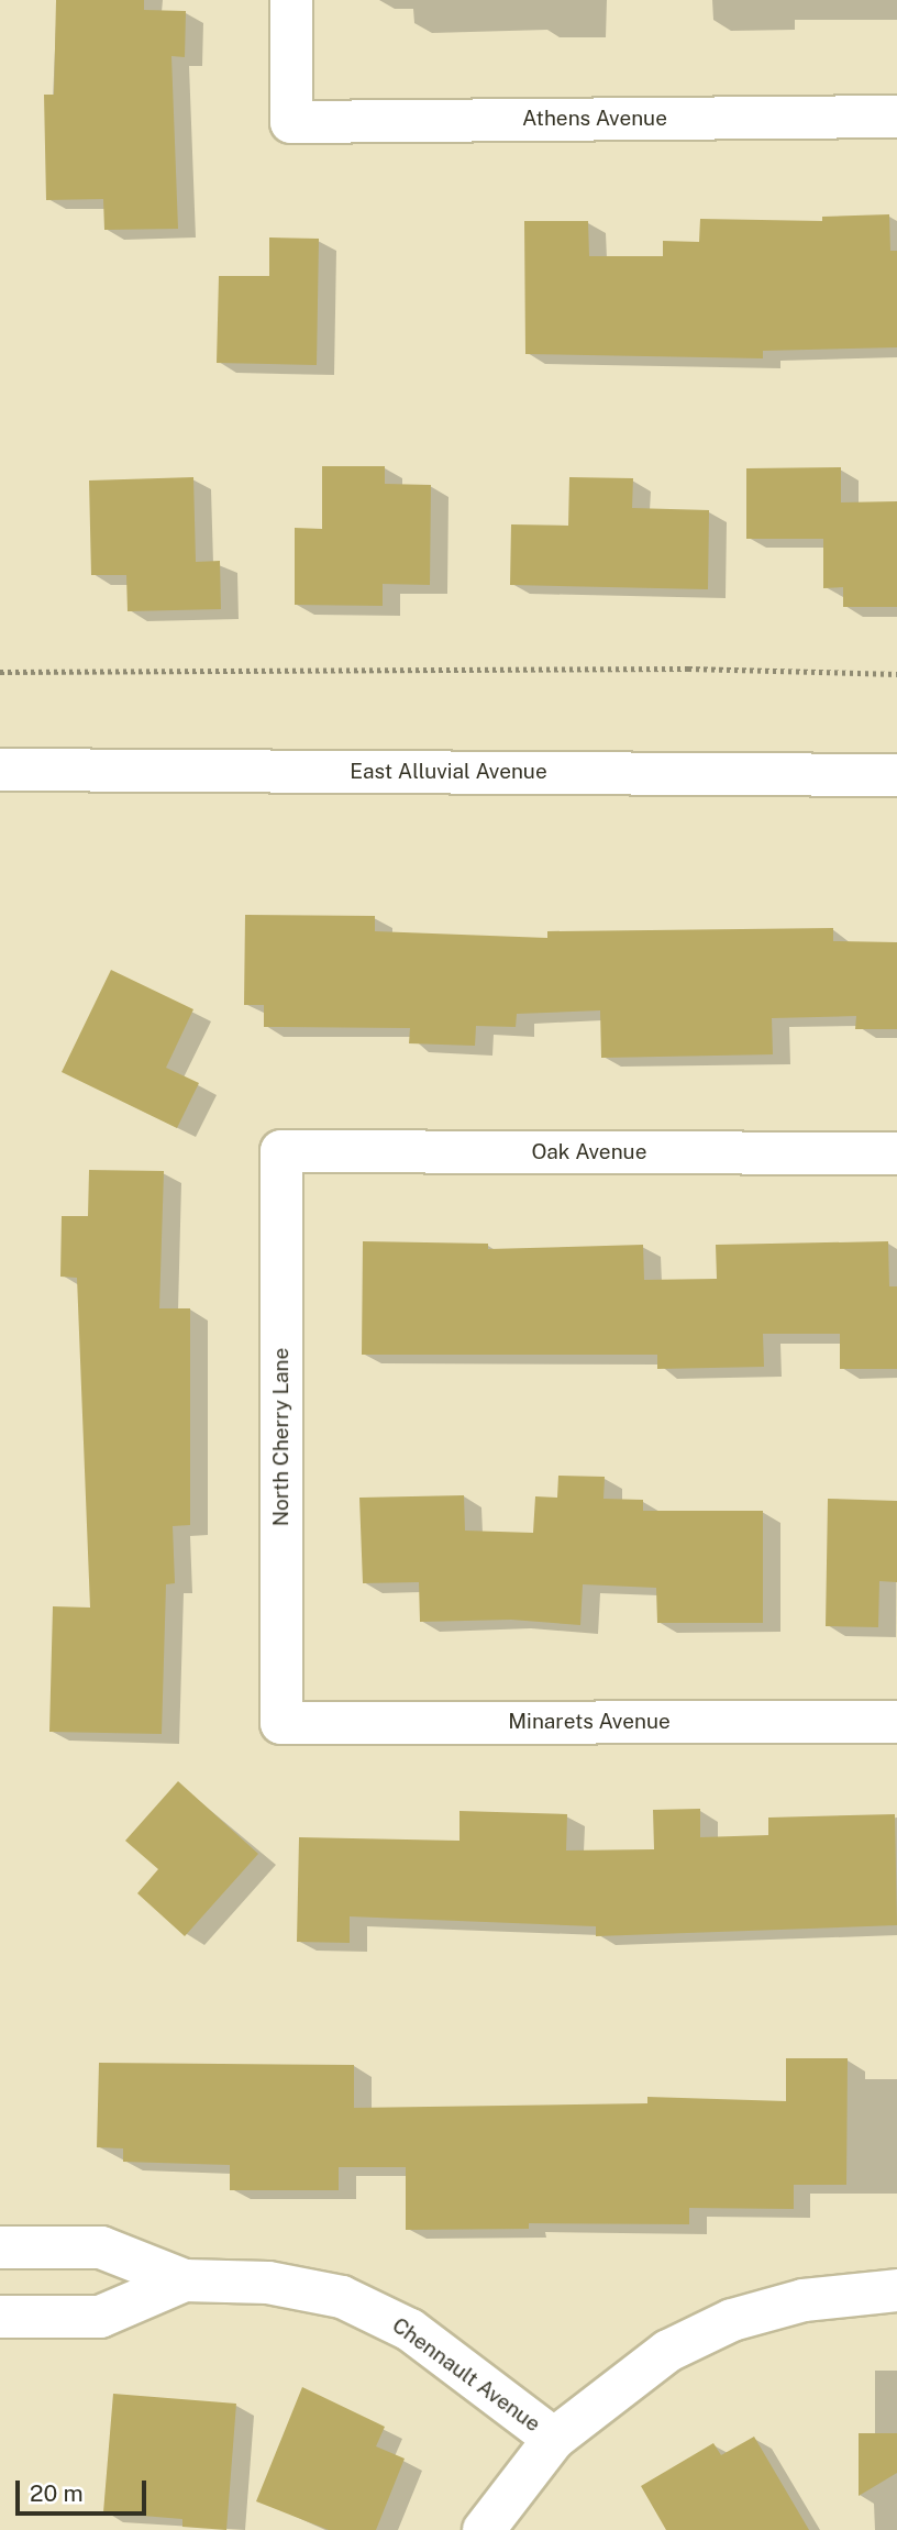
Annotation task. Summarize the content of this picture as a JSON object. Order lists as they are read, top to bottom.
{
  "streets": {
    "street": [
      "Athens Avenue",
      "East Alluvial Avenue",
      "Oak Avenue",
      "North Cherry Lane",
      "Minarets Avenue",
      "Chennault Avenue"
    ]
  },
  "crossings": [
    ["Oak Avenue", "North Cherry Lane"],
    ["North Cherry Lane", "Minarets Avenue"]
  ],
  "scale_bar": "20 m"
}
